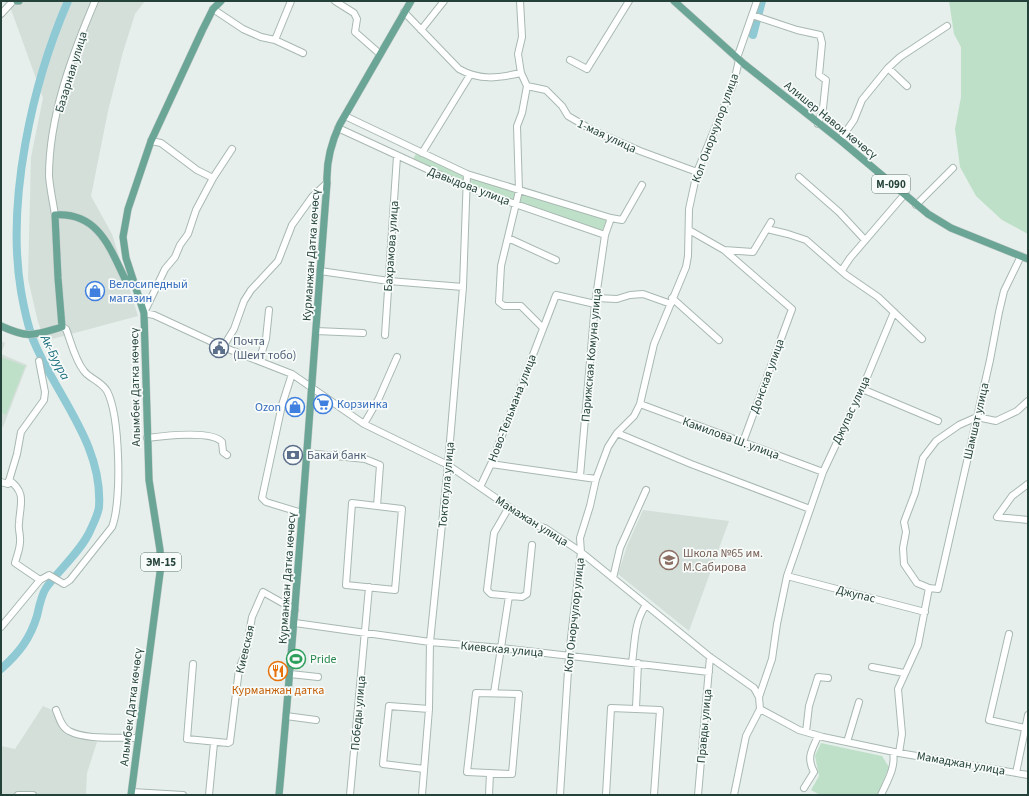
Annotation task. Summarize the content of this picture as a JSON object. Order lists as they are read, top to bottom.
{
  "streets": {
    "main road": [
      "Алишер Навои көчөсү",
      "М-090",
      "Курманжан Датка көчөсү",
      "Алымбек Датка көчөсү",
      "ЭМ-15"
    ],
    "street": [
      "Базарная улица",
      "Коп Онорчулор улица",
      "1-мая улица",
      "Давыдова улица",
      "Бахрамова улица",
      "Парижская Комуна улица",
      "Донская улица",
      "Ново-Тельмана улица",
      "Джупас улица",
      "Шамшат улица",
      "Камилова Ш. улица",
      "Токтогула улица",
      "Мамажан улица",
      "Джупас",
      "Киевская",
      "Киевская улица",
      "Победы улица",
      "Правды улица",
      "Мамаджан улица"
    ]
  },
  "crossings": [
    ["Алишер Навои көчөсү", "Коп Онорчулор улица"],
    ["Алишер Навои көчөсү", "Шамшат улица"],
    ["Коп Онорчулор улица", "1-мая улица"],
    ["Коп Онорчулор улица", "Камилова Ш. улица"],
    ["Коп Онорчулор улица", "Мамажан улица"],
    ["Коп Онорчулор улица", "Киевская улица"],
    ["Давыдова улица", "Бахрамова улица"],
    ["Давыдова улица", "Курманжан Датка көчөсү"],
    ["Давыдова улица", "Парижская Комуна улица"],
    ["Давыдова улица", "Токтогула улица"],
    ["Курманжан Датка көчөсү", "Мамажан улица"],
    ["Курманжан Датка көчөсү", "Киевская"],
    ["Курманжан Датка көчөсү", "Киевская улица"],
    ["Парижская Комуна улица", "Ново-Тельмана улица"],
    ["Донская улица", "Камилова Ш. улица"],
    ["Алымбек Датка көчөсү", "Мамажан улица"],
    ["Ново-Тельмана улица", "Мамажан улица"],
    ["Джупас улица", "Камилова Ш. улица"],
    ["Джупас улица", "Мамажан улица"],
    ["Джупас улица", "Джупас"],
    ["Токтогула улица", "Мамажан улица"],
    ["Токтогула улица", "Киевская улица"],
    ["Мамажан улица", "Правды улица"],
    ["Киевская улица", "Победы улица"],
    ["Киевская улица", "Правды улица"]
  ],
  "water": ["Ак-Буура"],
  "places": {
    "shop": ["Велосипедный магазин", "Ozon"],
    "public building": ["Почта (Шеит тобо)"],
    "supermarket": ["Корзинка"],
    "bank": ["Бакай банк"],
    "school or university": ["Школа №65 им. М.Сабирова"],
    "sports": ["Pride"],
    "restaurant": ["Курманжан датка"]
  }
}
